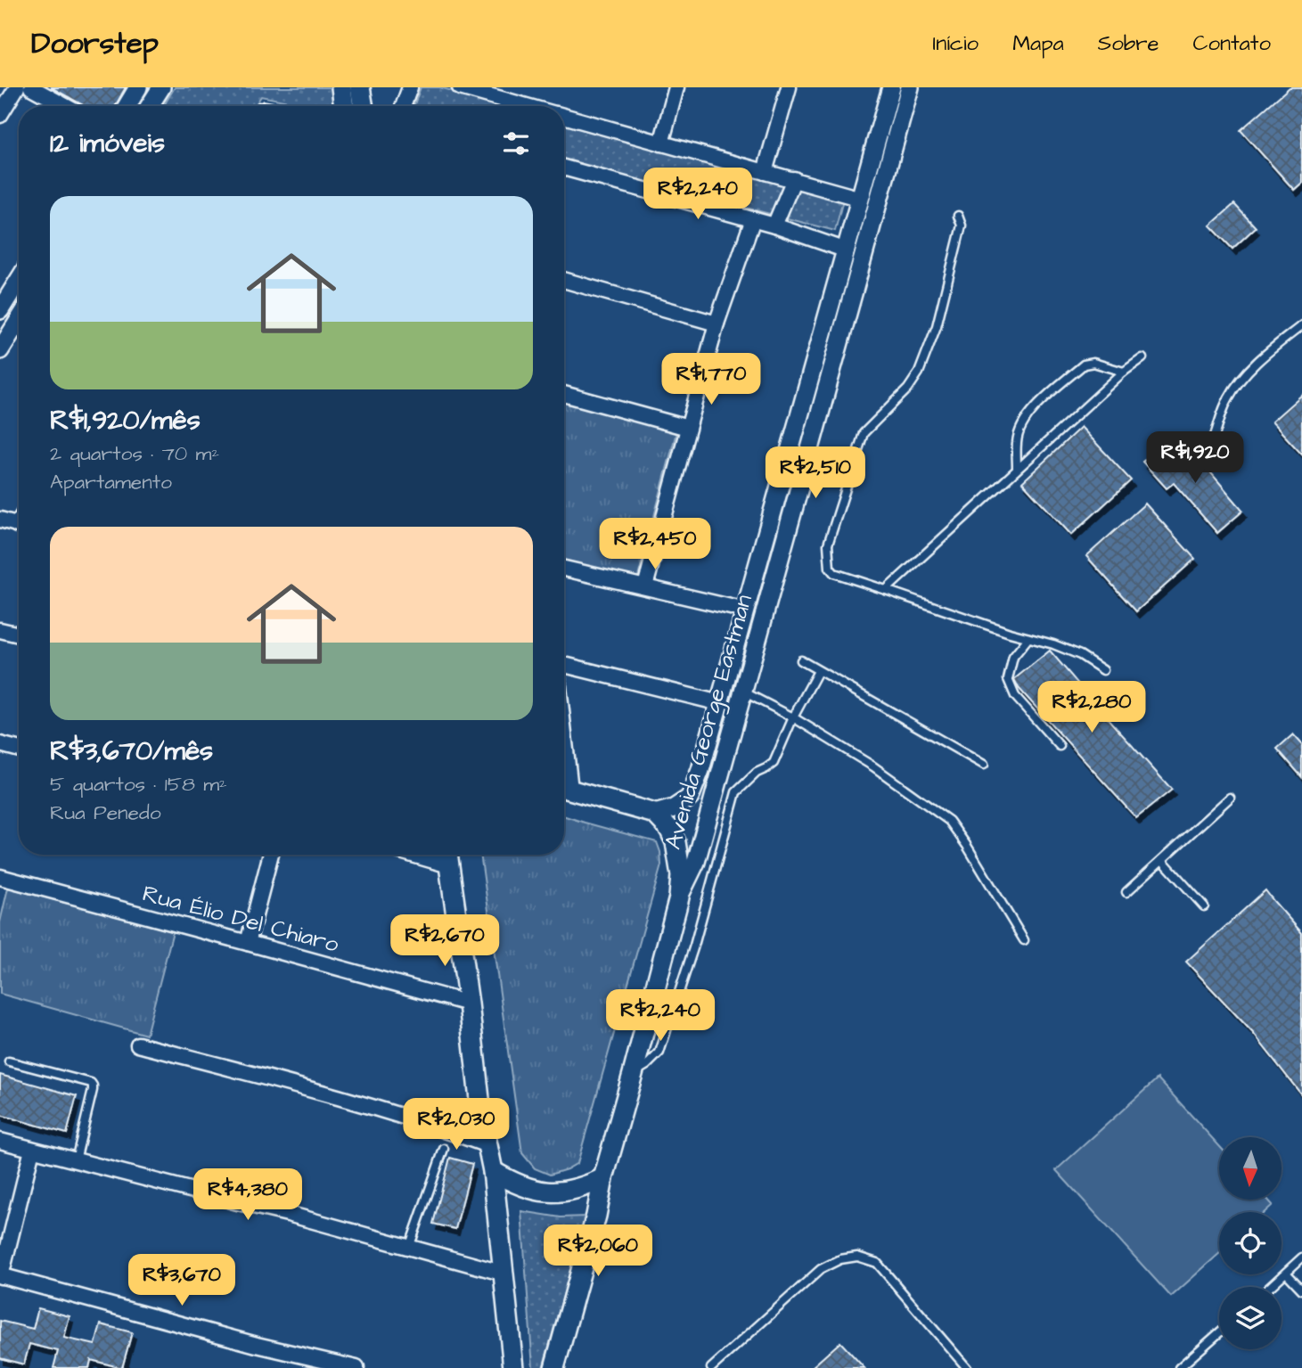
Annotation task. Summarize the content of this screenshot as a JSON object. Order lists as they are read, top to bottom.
{
  "streets": {
    "main road": ["Avenida George Eastman"],
    "street": ["Rua Élio Del Chiaro"]
  },
  "north": "bottom",
  "page": {
    "header": "Doorstep",
    "nav": [
      "Início",
      "Mapa",
      "Sobre",
      "Contato"
    ],
    "heading": "12 imóveis",
    "price": [
      "R$2,240",
      "R$1,770",
      "R$1,920",
      "R$2,510",
      "R$2,450",
      "R$2,280",
      "R$2,670",
      "R$2,240",
      "R$2,030",
      "R$4,380",
      "R$2,060",
      "R$3,670"
    ],
    "list": [
      {
        "name": "R$1,920/mês",
        "note": "2 quartos · 70 m² · Apartamento"
      },
      {
        "name": "R$3,670/mês",
        "note": "5 quartos · 158 m² · Rua Penedo"
      }
    ]
  }
}
